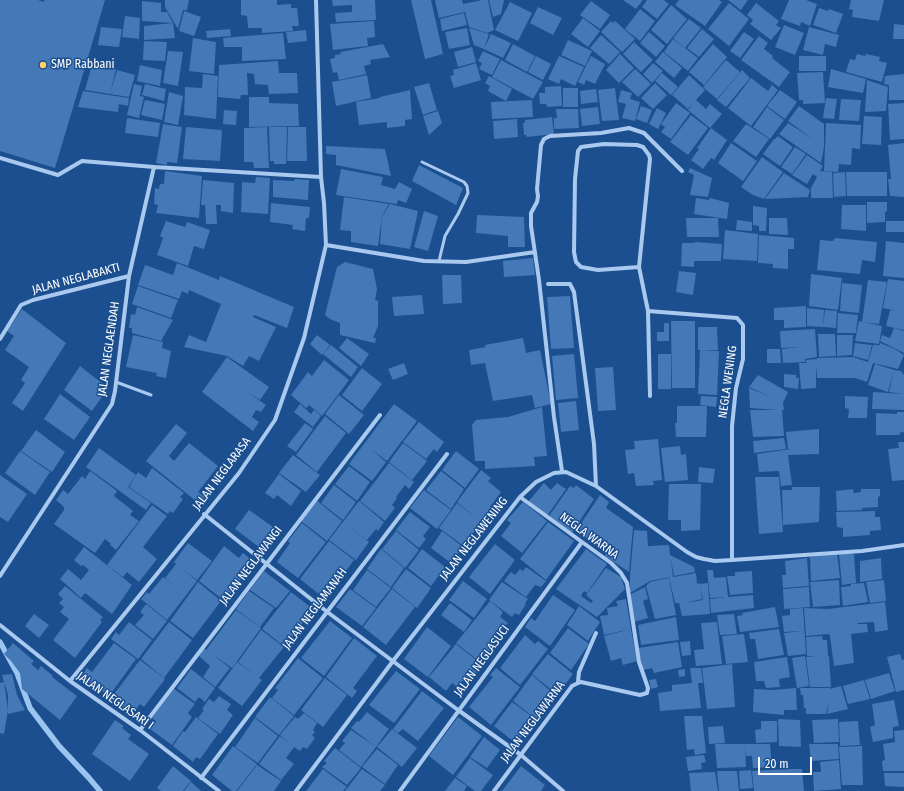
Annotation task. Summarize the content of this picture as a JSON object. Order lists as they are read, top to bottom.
{
  "streets": {
    "street": [
      "JALAN NEGLABAKTI",
      "JALAN NEGLAENDAH",
      "NEGLA WENING",
      "JALAN NEGLARASA",
      "NEGLA WARNA",
      "JALAN NEGLAWENING",
      "JALAN NEGLAWANGI",
      "JALAN NEGLAMANAH",
      "JALAN NEGLASUCI",
      "JALAN NEGLASARI I",
      "JALAN NEGLAWARNA"
    ]
  },
  "crossings": [
    ["JALAN NEGLABAKTI", "JALAN NEGLAENDAH"],
    ["JALAN NEGLARASA", "JALAN NEGLASARI I"],
    ["NEGLA WARNA", "JALAN NEGLAWENING"],
    ["NEGLA WARNA", "JALAN NEGLASUCI"],
    ["NEGLA WARNA", "JALAN NEGLAWARNA"],
    ["JALAN NEGLAWANGI", "JALAN NEGLASARI I"],
    ["JALAN NEGLAMANAH", "JALAN NEGLASARI I"]
  ],
  "places": ["SMP Rabbani"],
  "scale_bar": "20 m"
}
